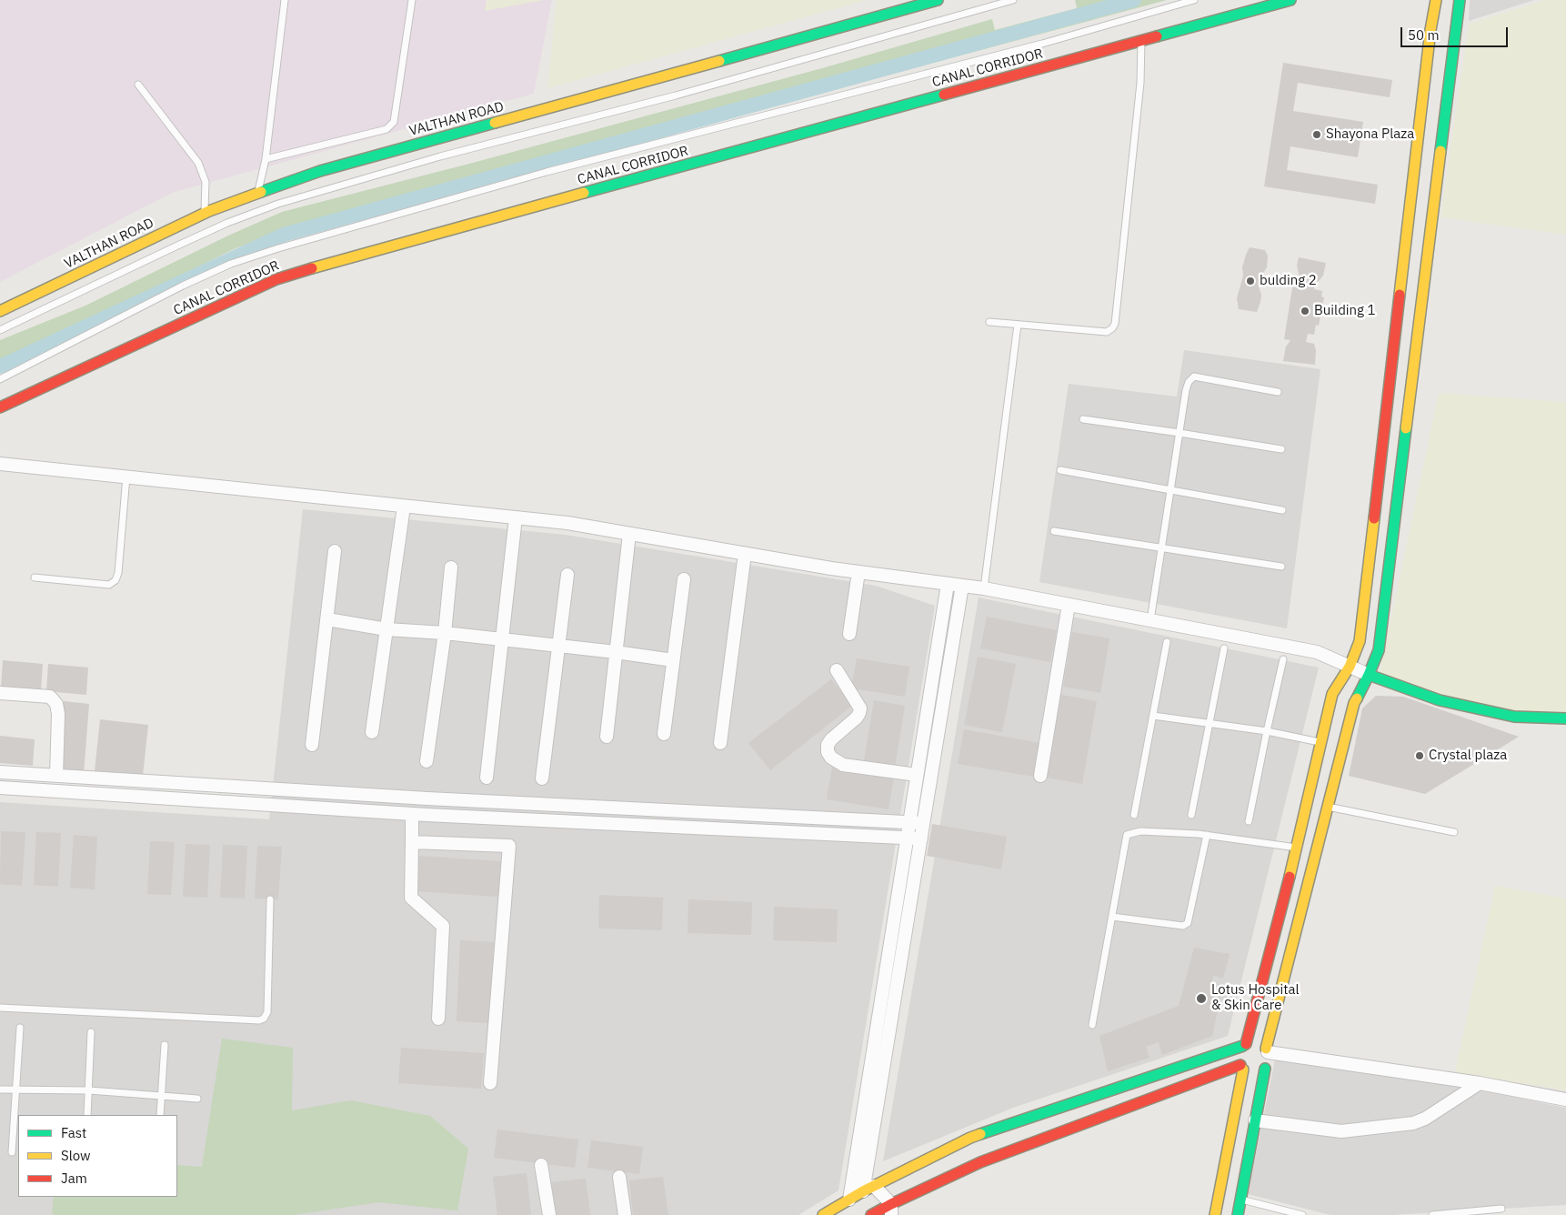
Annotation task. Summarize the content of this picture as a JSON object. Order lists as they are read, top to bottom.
{
  "streets": {
    "street": ["CANAL CORRIDOR", "VALTHAN ROAD"]
  },
  "places": [
    "Shayona Plaza",
    "bulding 2",
    "Building 1",
    "Crystal plaza",
    "Lotus Hospital & Skin Care"
  ],
  "legend": ["Fast", "Slow", "Jam"],
  "scale_bar": "50 m"
}
